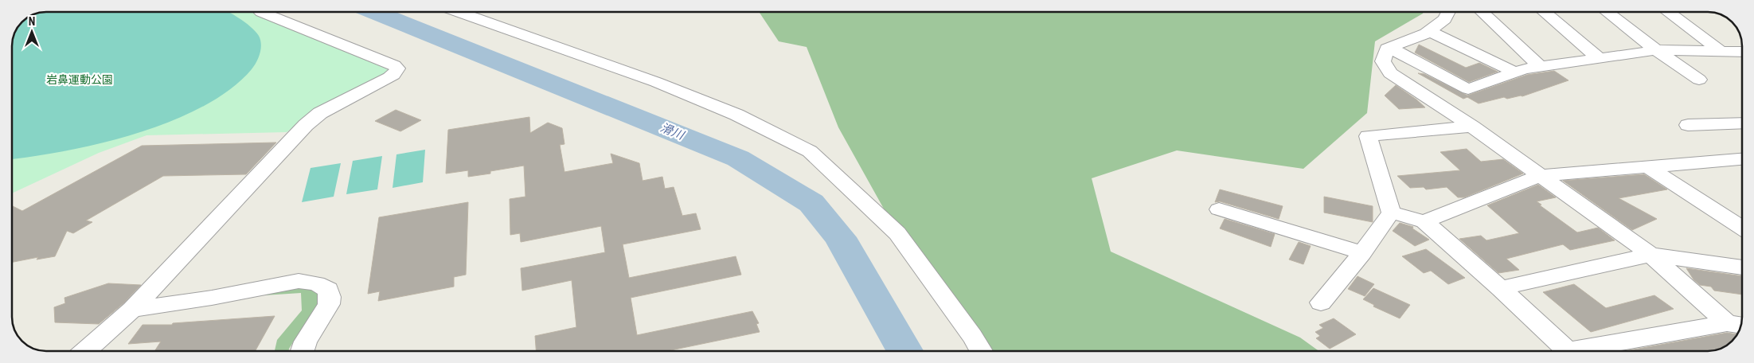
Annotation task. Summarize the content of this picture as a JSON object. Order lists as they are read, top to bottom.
{
  "water": ["滑川"],
  "parks": ["岩鼻運動公園"],
  "north": "top"
}
